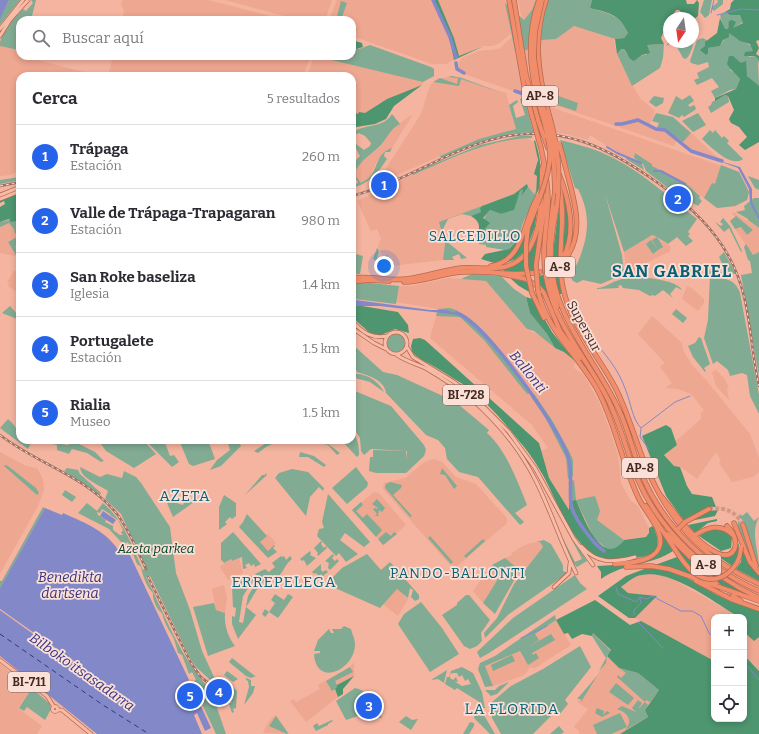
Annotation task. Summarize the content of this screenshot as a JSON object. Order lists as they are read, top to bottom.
{
  "streets": {
    "highway": ["AP-8", "A-8", "Supersur"],
    "main road": ["BI-728", "BI-711"]
  },
  "crossings": [
    ["A-8", "Supersur"]
  ],
  "districts": [
    "SALCEDILLO",
    "SAN GABRIEL",
    "AZETA",
    "PANDO-BALLONTI",
    "ERREPELEGA",
    "LA FLORIDA"
  ],
  "water": ["Ballonti", "Benedikta dartsena", "Bilboko itsasadarra"],
  "parks": ["Azeta parkea"],
  "north": "bottom",
  "page": {
    "search": "Buscar aquí",
    "heading": ["Cerca", "5 resultados"],
    "list": [
      {
        "mark": "1",
        "name": "Trápaga",
        "note": "Estación",
        "value": "260 m"
      },
      {
        "mark": "2",
        "name": "Valle de Trápaga-Trapagaran",
        "note": "Estación",
        "value": "980 m"
      },
      {
        "mark": "3",
        "name": "San Roke baseliza",
        "note": "Iglesia",
        "value": "1.4 km"
      },
      {
        "mark": "4",
        "name": "Portugalete",
        "note": "Estación",
        "value": "1.5 km"
      },
      {
        "mark": "5",
        "name": "Rialia",
        "note": "Museo",
        "value": "1.5 km"
      }
    ],
    "pins": [
      "1",
      "2",
      "4",
      "5",
      "3"
    ],
    "map_buttons": ["+", "−"]
  }
}
